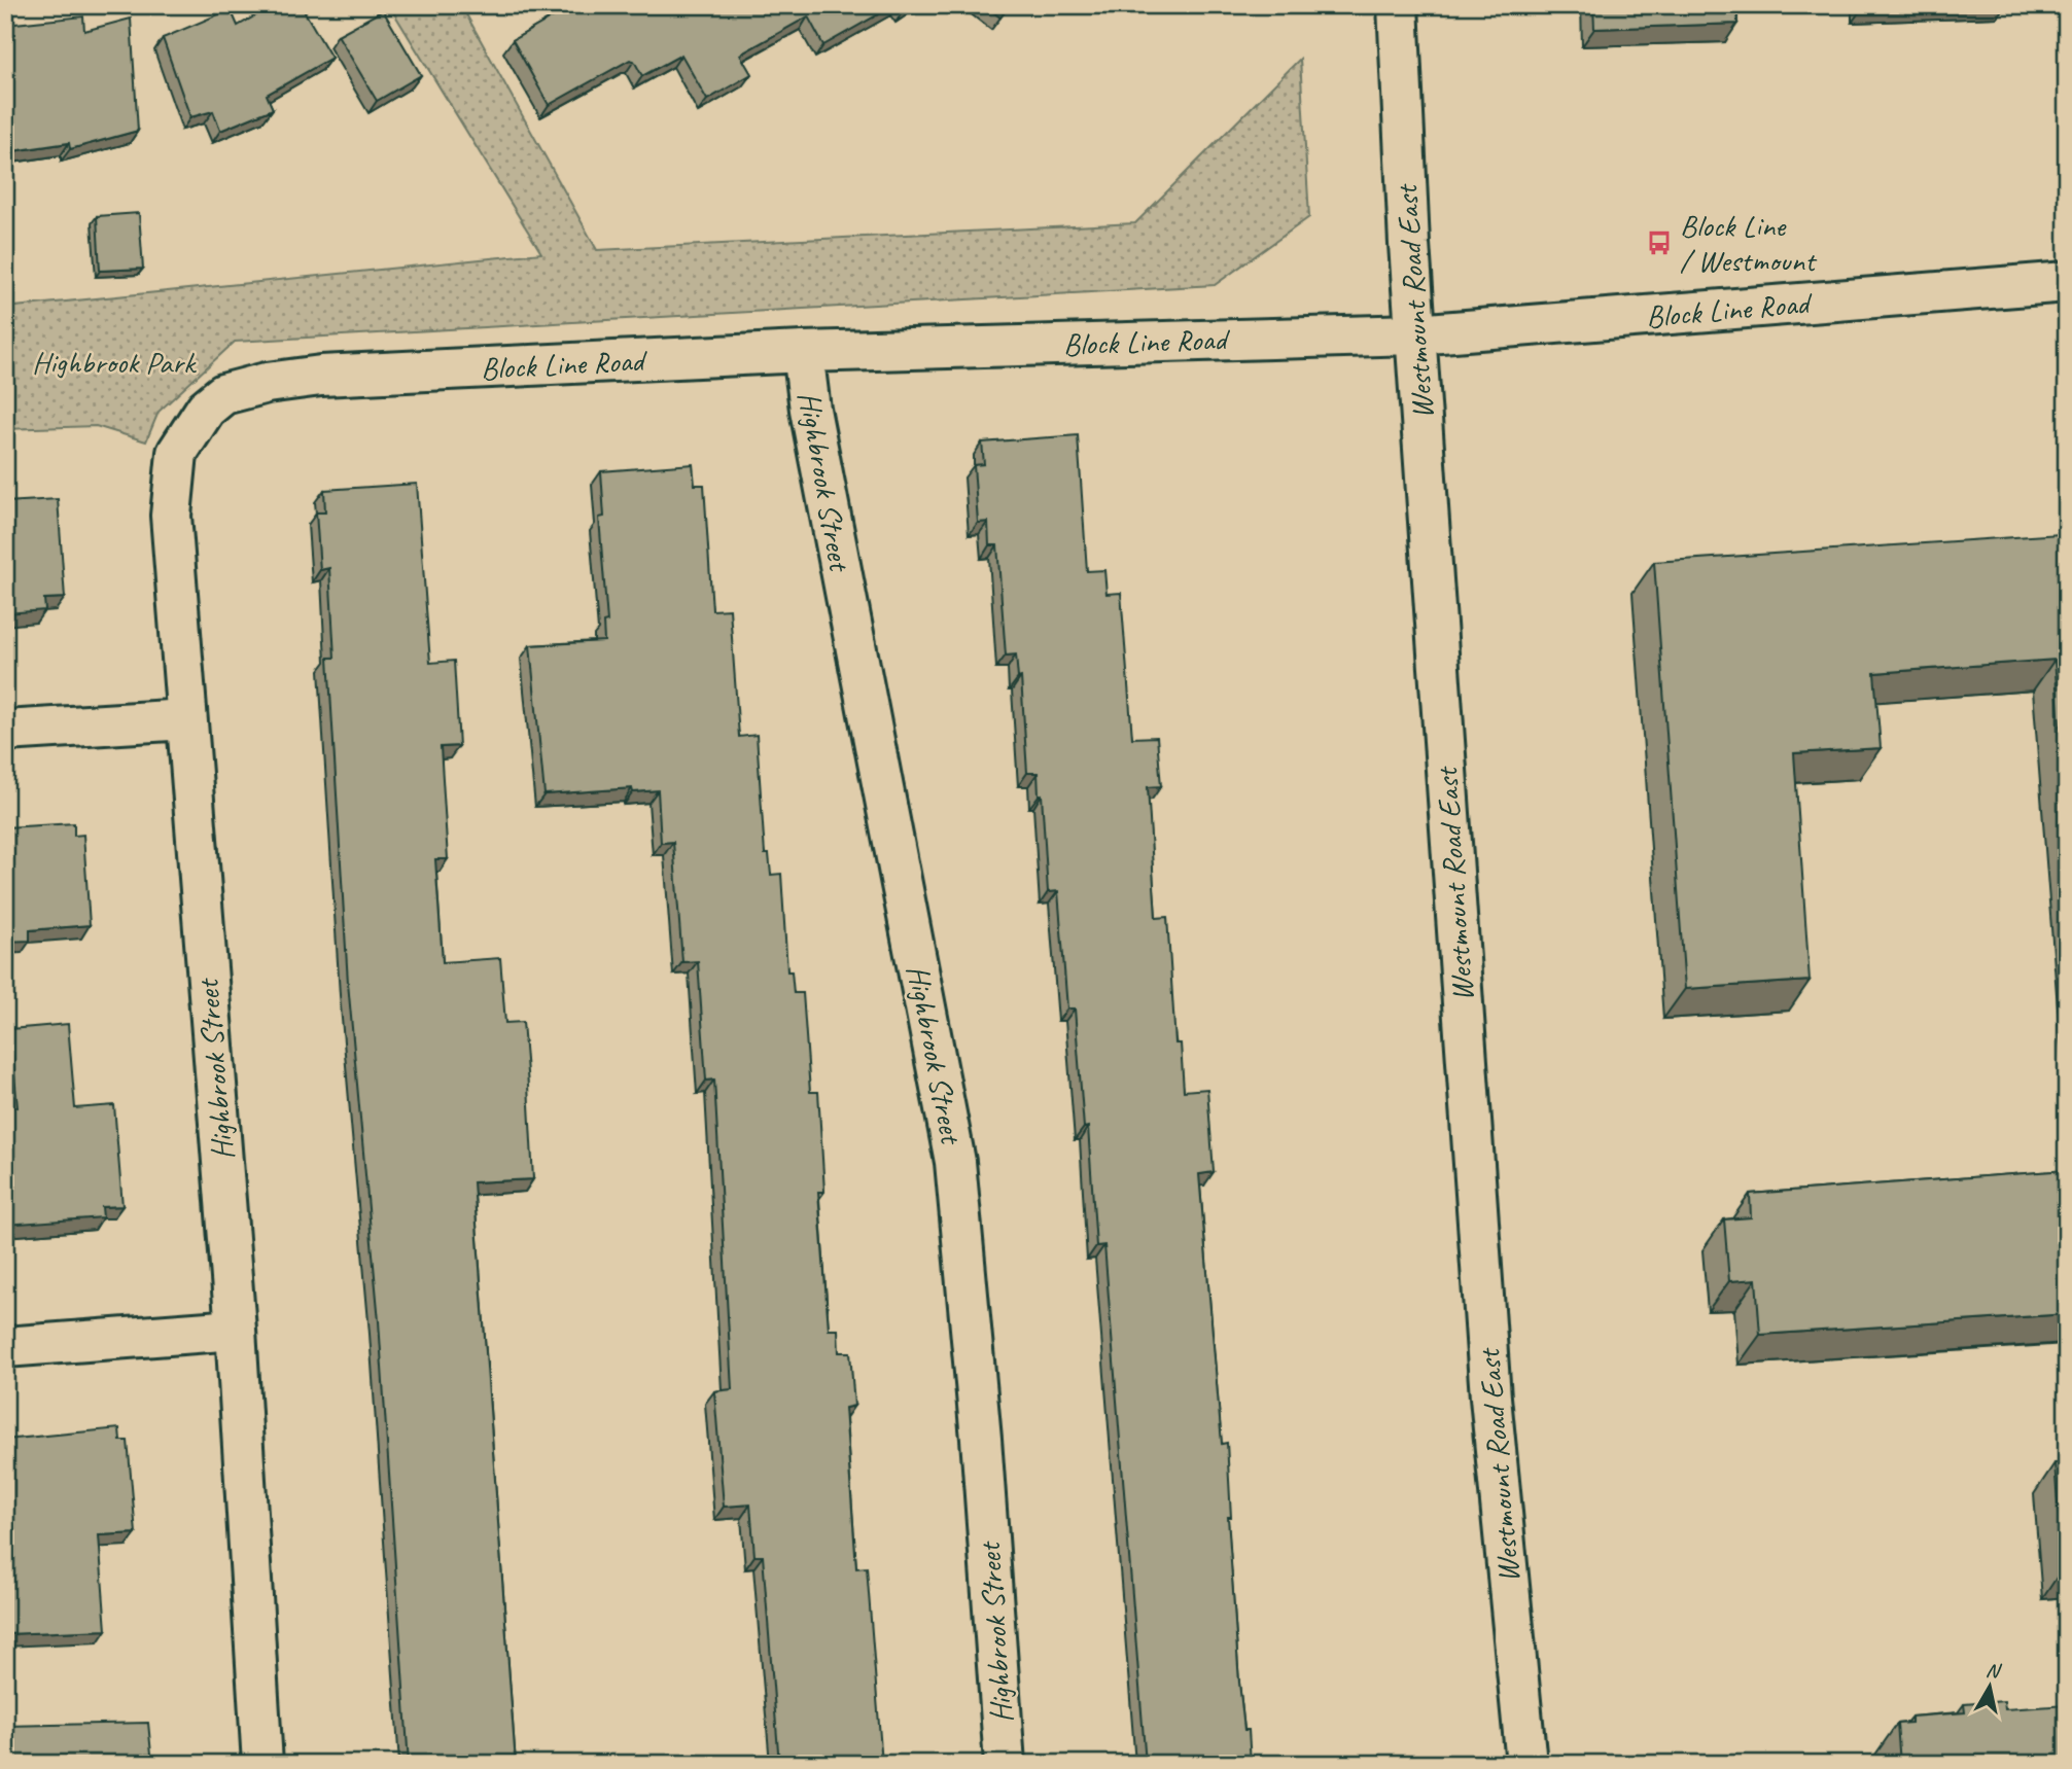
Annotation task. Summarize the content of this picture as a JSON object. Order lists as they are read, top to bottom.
{
  "streets": {
    "street": ["Westmount Road East", "Block Line Road", "Highbrook Street"]
  },
  "crossings": [
    ["Westmount Road East", "Block Line Road"],
    ["Block Line Road", "Highbrook Street"]
  ],
  "parks": ["Highbrook Park"],
  "places": {
    "bus stop": ["Block Line / Westmount"]
  },
  "north": "top"
}
